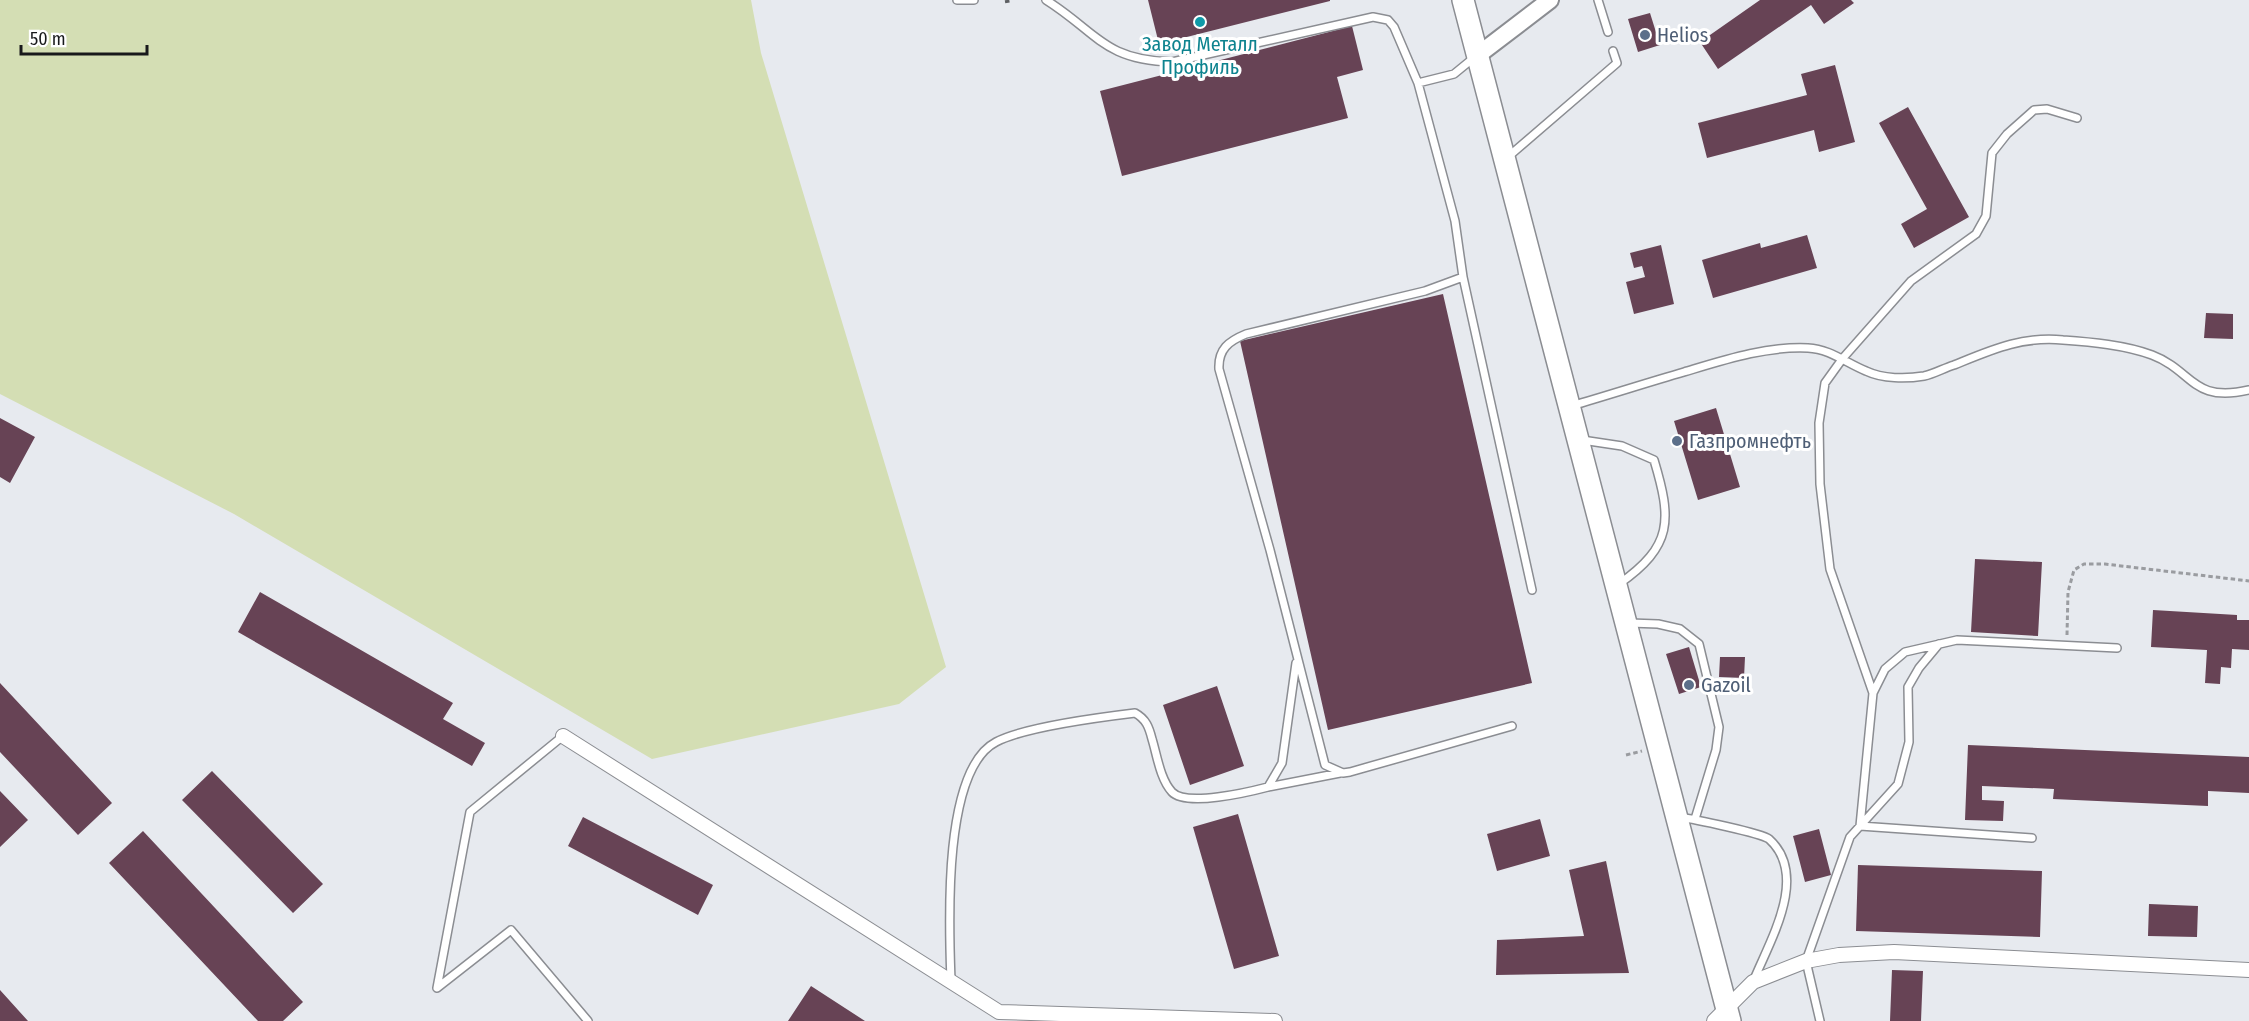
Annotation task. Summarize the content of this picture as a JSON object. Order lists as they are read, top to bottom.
{
  "places": [
    "Завод Металл Профиль",
    "Helios",
    "Газпромнефть",
    "Gazoil"
  ],
  "scale_bar": "50 m"
}
